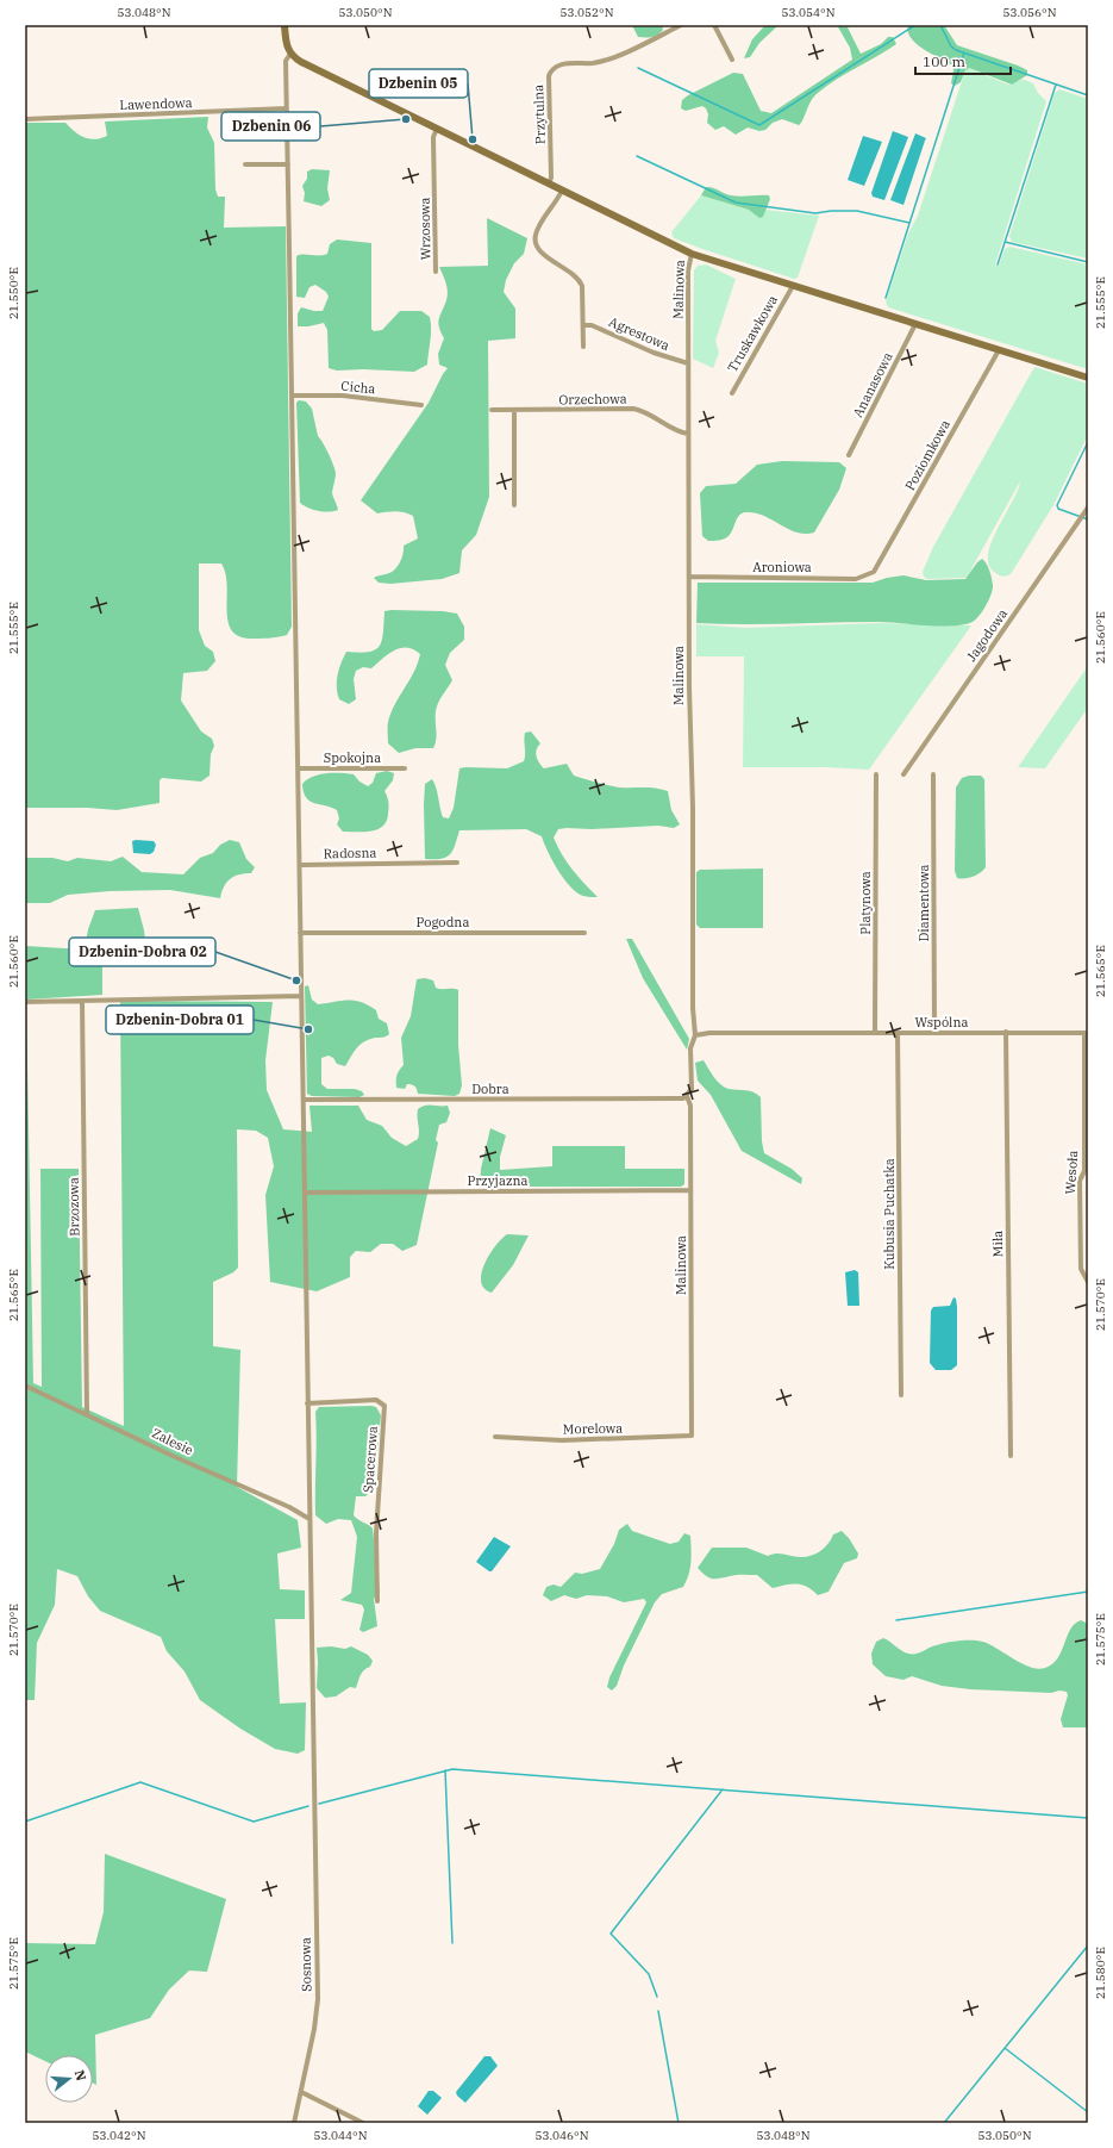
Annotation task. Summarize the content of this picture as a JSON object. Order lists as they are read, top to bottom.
{
  "streets": {
    "street": [
      "Lawendowa",
      "Przytulna",
      "Wrzosowa",
      "Malinowa",
      "Agrestowa",
      "Truskawkowa",
      "Ananasowa",
      "Cicha",
      "Orzechowa",
      "Poziomkowa",
      "Aroniowa",
      "Jagodowa",
      "Spokojna",
      "Radosna",
      "Platynowa",
      "Diamentowa",
      "Pogodna",
      "Wspólna",
      "Dobra",
      "Wesoła",
      "Przyjazna",
      "Brzozowa",
      "Kubusia Puchatka",
      "Miła",
      "Morelowa",
      "Zalesie",
      "Spacerowa",
      "Sosnowa"
    ]
  },
  "crossings": [
    ["Lawendowa", "Sosnowa"],
    ["Malinowa", "Agrestowa"],
    ["Malinowa", "Orzechowa"],
    ["Malinowa", "Aroniowa"],
    ["Malinowa", "Wspólna"],
    ["Malinowa", "Dobra"],
    ["Malinowa", "Przyjazna"],
    ["Malinowa", "Morelowa"],
    ["Cicha", "Sosnowa"],
    ["Poziomkowa", "Aroniowa"],
    ["Spokojna", "Sosnowa"],
    ["Radosna", "Sosnowa"],
    ["Platynowa", "Wspólna"],
    ["Diamentowa", "Wspólna"],
    ["Pogodna", "Sosnowa"],
    ["Wspólna", "Wesoła"],
    ["Wspólna", "Kubusia Puchatka"],
    ["Wspólna", "Miła"],
    ["Dobra", "Sosnowa"],
    ["Przyjazna", "Sosnowa"],
    ["Brzozowa", "Zalesie"],
    ["Zalesie", "Sosnowa"],
    ["Spacerowa", "Sosnowa"]
  ],
  "places": [
    "Dzbenin 06",
    "Dzbenin 05",
    "Dzbenin-Dobra 02",
    "Dzbenin-Dobra 01"
  ],
  "scale_bar": "100 m",
  "north": "right",
  "coordinates": [
    "53.048°N",
    "53.050°N",
    "53.052°N",
    "53.054°N",
    "53.056°N",
    "21.550°E",
    "21.555°E",
    "21.560°E",
    "21.565°E",
    "21.570°E",
    "21.575°E",
    "21.580°E",
    "53.042°N",
    "53.044°N",
    "53.046°N"
  ]
}
